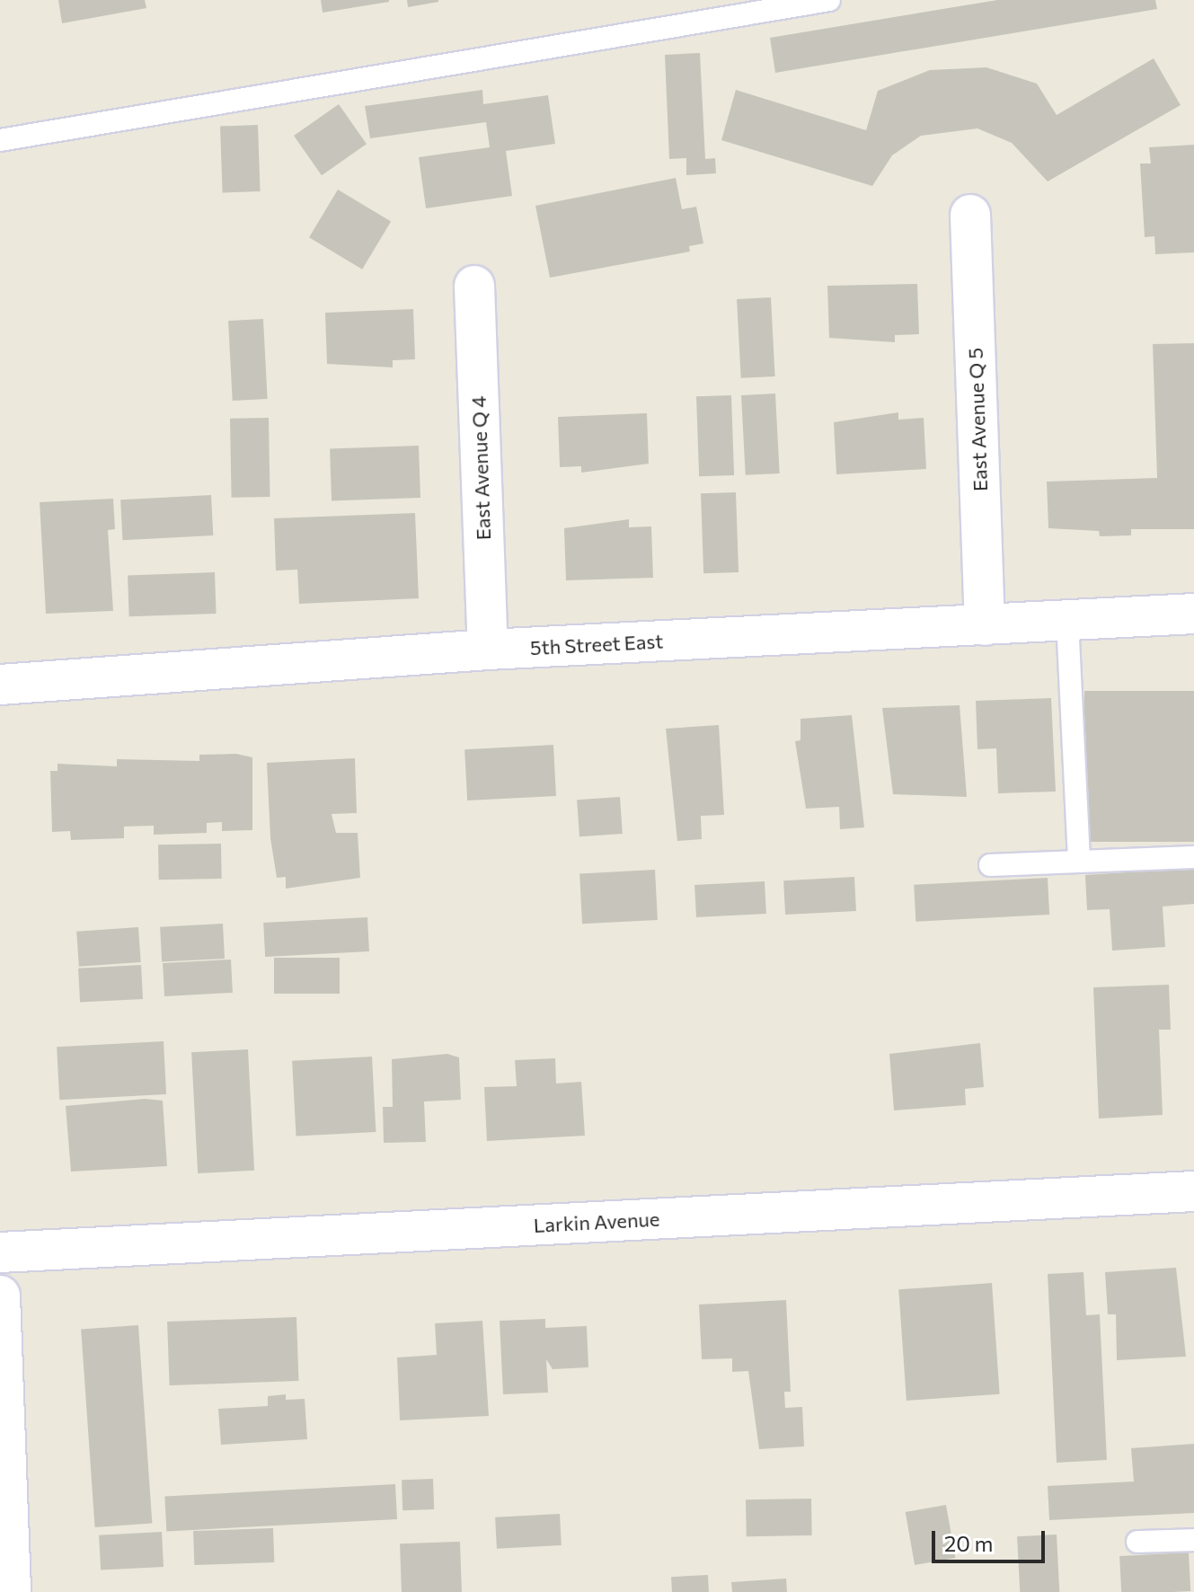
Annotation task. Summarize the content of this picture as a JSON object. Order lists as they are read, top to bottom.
{
  "streets": {
    "street": [
      "East Avenue Q 5",
      "East Avenue Q 4",
      "5th Street East",
      "Larkin Avenue"
    ]
  },
  "crossings": [
    ["East Avenue Q 5", "5th Street East"],
    ["East Avenue Q 4", "5th Street East"]
  ],
  "scale_bar": "20 m"
}
